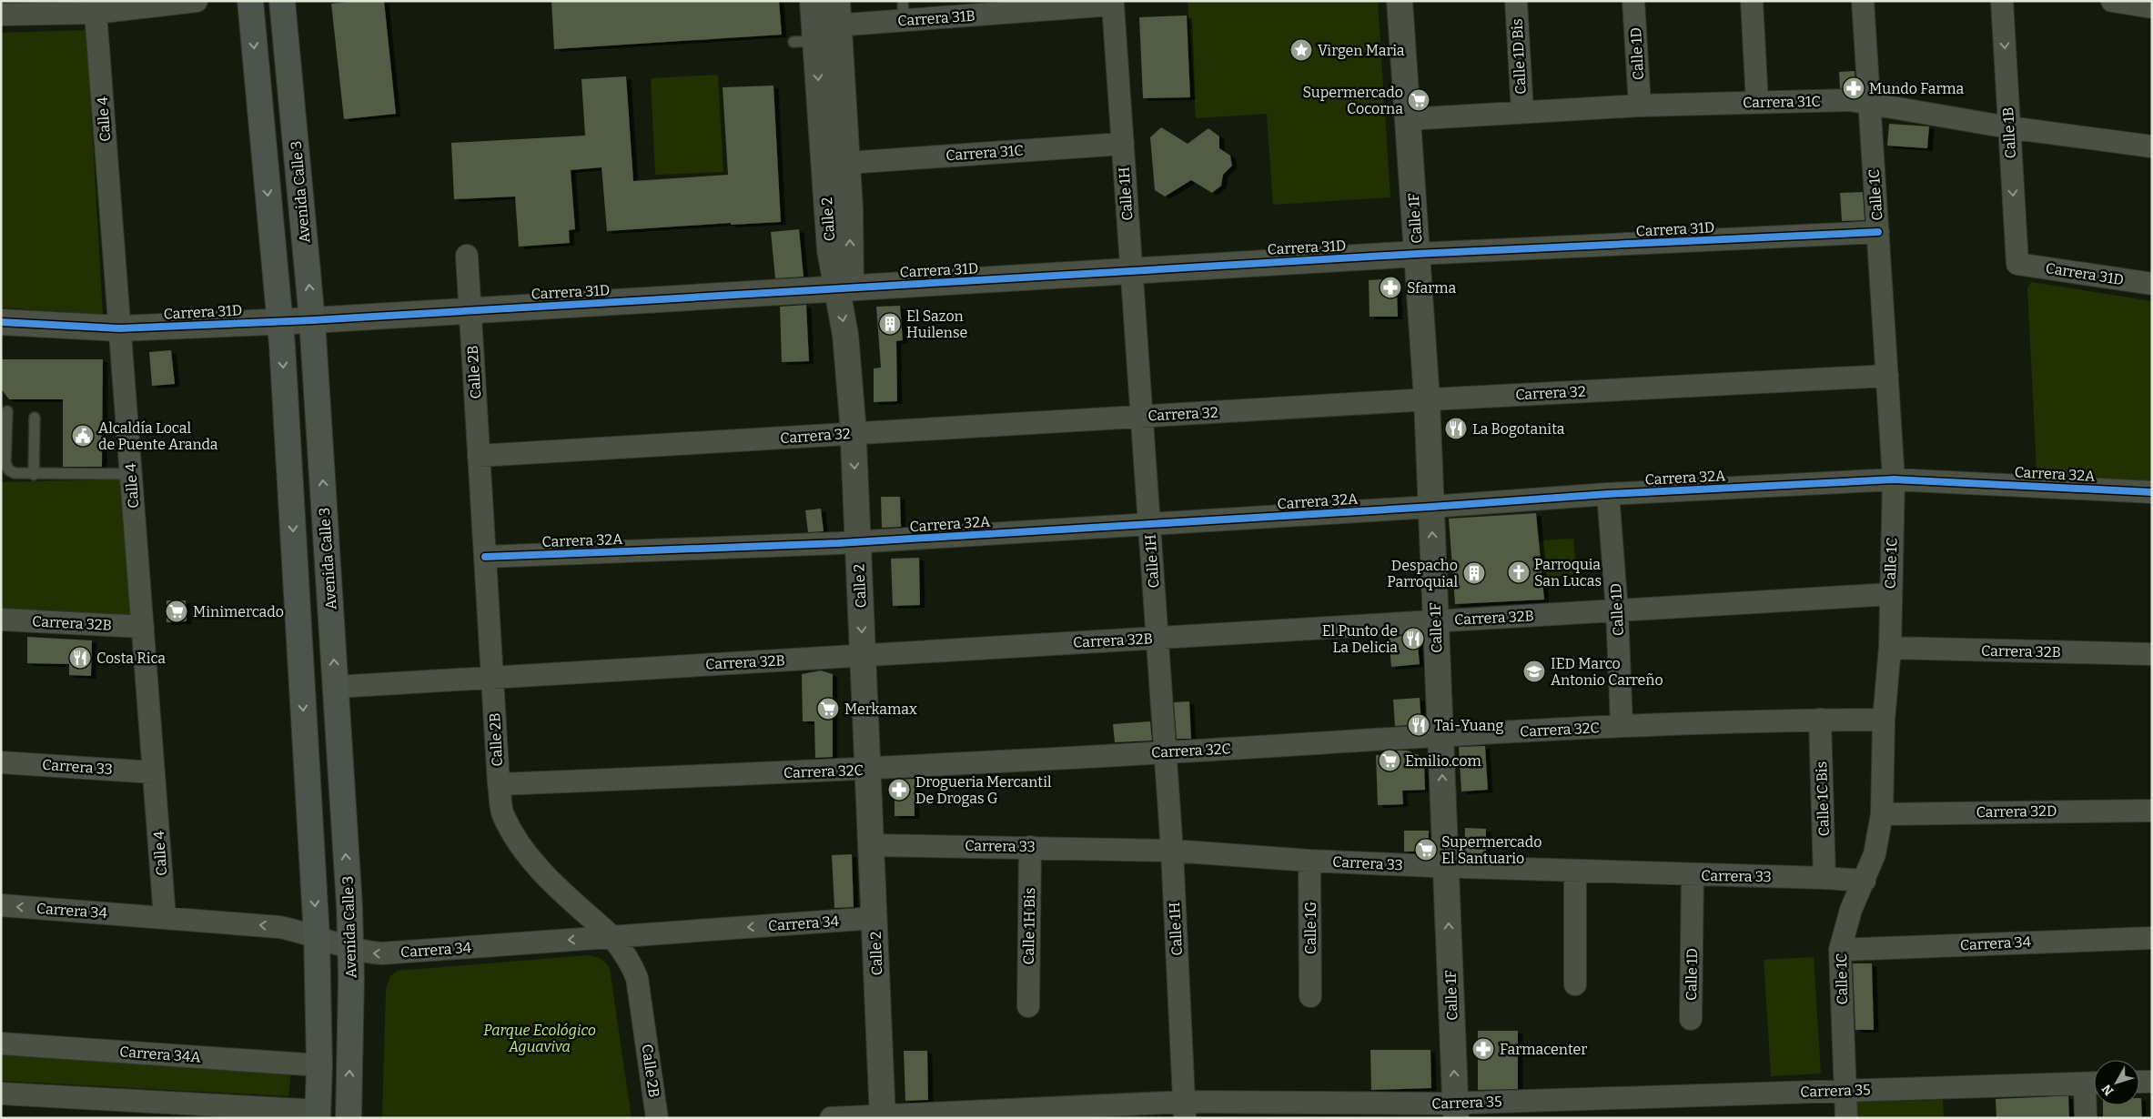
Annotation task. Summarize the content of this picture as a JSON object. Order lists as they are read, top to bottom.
{
  "streets": {
    "main road": ["Avenida Calle 3"],
    "street": [
      "Carrera 31B",
      "Calle 1D",
      "Calle 1D Bis",
      "Carrera 31C",
      "Calle 4",
      "Calle 1B",
      "Calle 1H",
      "Calle 1C",
      "Calle 1F",
      "Calle 2",
      "Carrera 31D",
      "Calle 2B",
      "Carrera 32",
      "Carrera 32A",
      "Carrera 32B",
      "Carrera 32C",
      "Carrera 33",
      "Calle 1C Bis",
      "Carrera 32D",
      "Carrera 34",
      "Calle 1H Bis",
      "Calle 1G",
      "Carrera 34A",
      "Carrera 35"
    ]
  },
  "crossings": [
    ["Carrera 31B", "Calle 1H"],
    ["Carrera 31B", "Calle 2"],
    ["Calle 1D", "Carrera 31C"],
    ["Calle 1D", "Carrera 32A"],
    ["Calle 1D", "Carrera 32B"],
    ["Calle 1D", "Carrera 32C"],
    ["Calle 1D", "Carrera 33"],
    ["Calle 1D Bis", "Carrera 31C"],
    ["Carrera 31C", "Calle 1B"],
    ["Carrera 31C", "Calle 1H"],
    ["Carrera 31C", "Calle 1C"],
    ["Carrera 31C", "Calle 1F"],
    ["Carrera 31C", "Calle 2"],
    ["Calle 4", "Carrera 31D"],
    ["Calle 4", "Carrera 32B"],
    ["Calle 4", "Carrera 33"],
    ["Calle 4", "Carrera 34"],
    ["Calle 1B", "Carrera 31D"],
    ["Avenida Calle 3", "Carrera 31D"],
    ["Avenida Calle 3", "Carrera 32B"],
    ["Avenida Calle 3", "Carrera 34"],
    ["Calle 1H", "Carrera 31D"],
    ["Calle 1H", "Carrera 32"],
    ["Calle 1H", "Carrera 32A"],
    ["Calle 1H", "Carrera 32B"],
    ["Calle 1H", "Carrera 32C"],
    ["Calle 1H", "Carrera 33"],
    ["Calle 1H", "Carrera 35"],
    ["Calle 1C", "Carrera 31D"],
    ["Calle 1C", "Carrera 32"],
    ["Calle 1C", "Carrera 32A"],
    ["Calle 1C", "Carrera 32B"],
    ["Calle 1C", "Carrera 32C"],
    ["Calle 1C", "Carrera 33"],
    ["Calle 1C", "Carrera 32D"],
    ["Calle 1C", "Carrera 34"],
    ["Calle 1C", "Carrera 35"],
    ["Calle 1F", "Carrera 31D"],
    ["Calle 1F", "Carrera 32"],
    ["Calle 1F", "Carrera 32A"],
    ["Calle 1F", "Carrera 32B"],
    ["Calle 1F", "Carrera 32C"],
    ["Calle 1F", "Carrera 33"],
    ["Calle 1F", "Carrera 35"],
    ["Calle 2", "Carrera 31D"],
    ["Calle 2", "Carrera 32"],
    ["Calle 2", "Carrera 32A"],
    ["Calle 2", "Carrera 32B"],
    ["Calle 2", "Carrera 32C"],
    ["Calle 2", "Carrera 33"],
    ["Calle 2", "Carrera 34"],
    ["Calle 2", "Carrera 35"],
    ["Carrera 31D", "Calle 2B"],
    ["Calle 2B", "Carrera 32"],
    ["Calle 2B", "Carrera 32A"],
    ["Calle 2B", "Carrera 32B"],
    ["Calle 2B", "Carrera 32C"],
    ["Calle 2B", "Carrera 34"],
    ["Carrera 32C", "Calle 1C Bis"],
    ["Carrera 33", "Calle 1C Bis"],
    ["Carrera 33", "Calle 1H Bis"],
    ["Carrera 33", "Calle 1G"]
  ],
  "one_way": ["Calle 1B", "Calle 1F"],
  "parks": ["Parque Ecológico Aguaviva"],
  "places": {
    "place": ["Virgen Maria"],
    "pharmacy": [
      "Mundo Farma",
      "Sfarma",
      "Drogueria Mercantil De Drogas G",
      "Farmacenter"
    ],
    "supermarket": [
      "Supermercado Cocorna",
      "Minimercado",
      "Merkamax",
      "Emilio.com",
      "Supermercado El Santuario"
    ],
    "building": ["El Sazon Huilense", "Despacho Parroquial"],
    "restaurant": [
      "La Bogotanita",
      "El Punto de La Delicia",
      "Costa Rica",
      "Tai-Yuang"
    ],
    "public building": ["Alcaldía Local de Puente Aranda"],
    "church": ["Parroquia San Lucas"],
    "school or university": ["IED Marco Antonio Carreño"]
  },
  "north": "bottom left"
}
